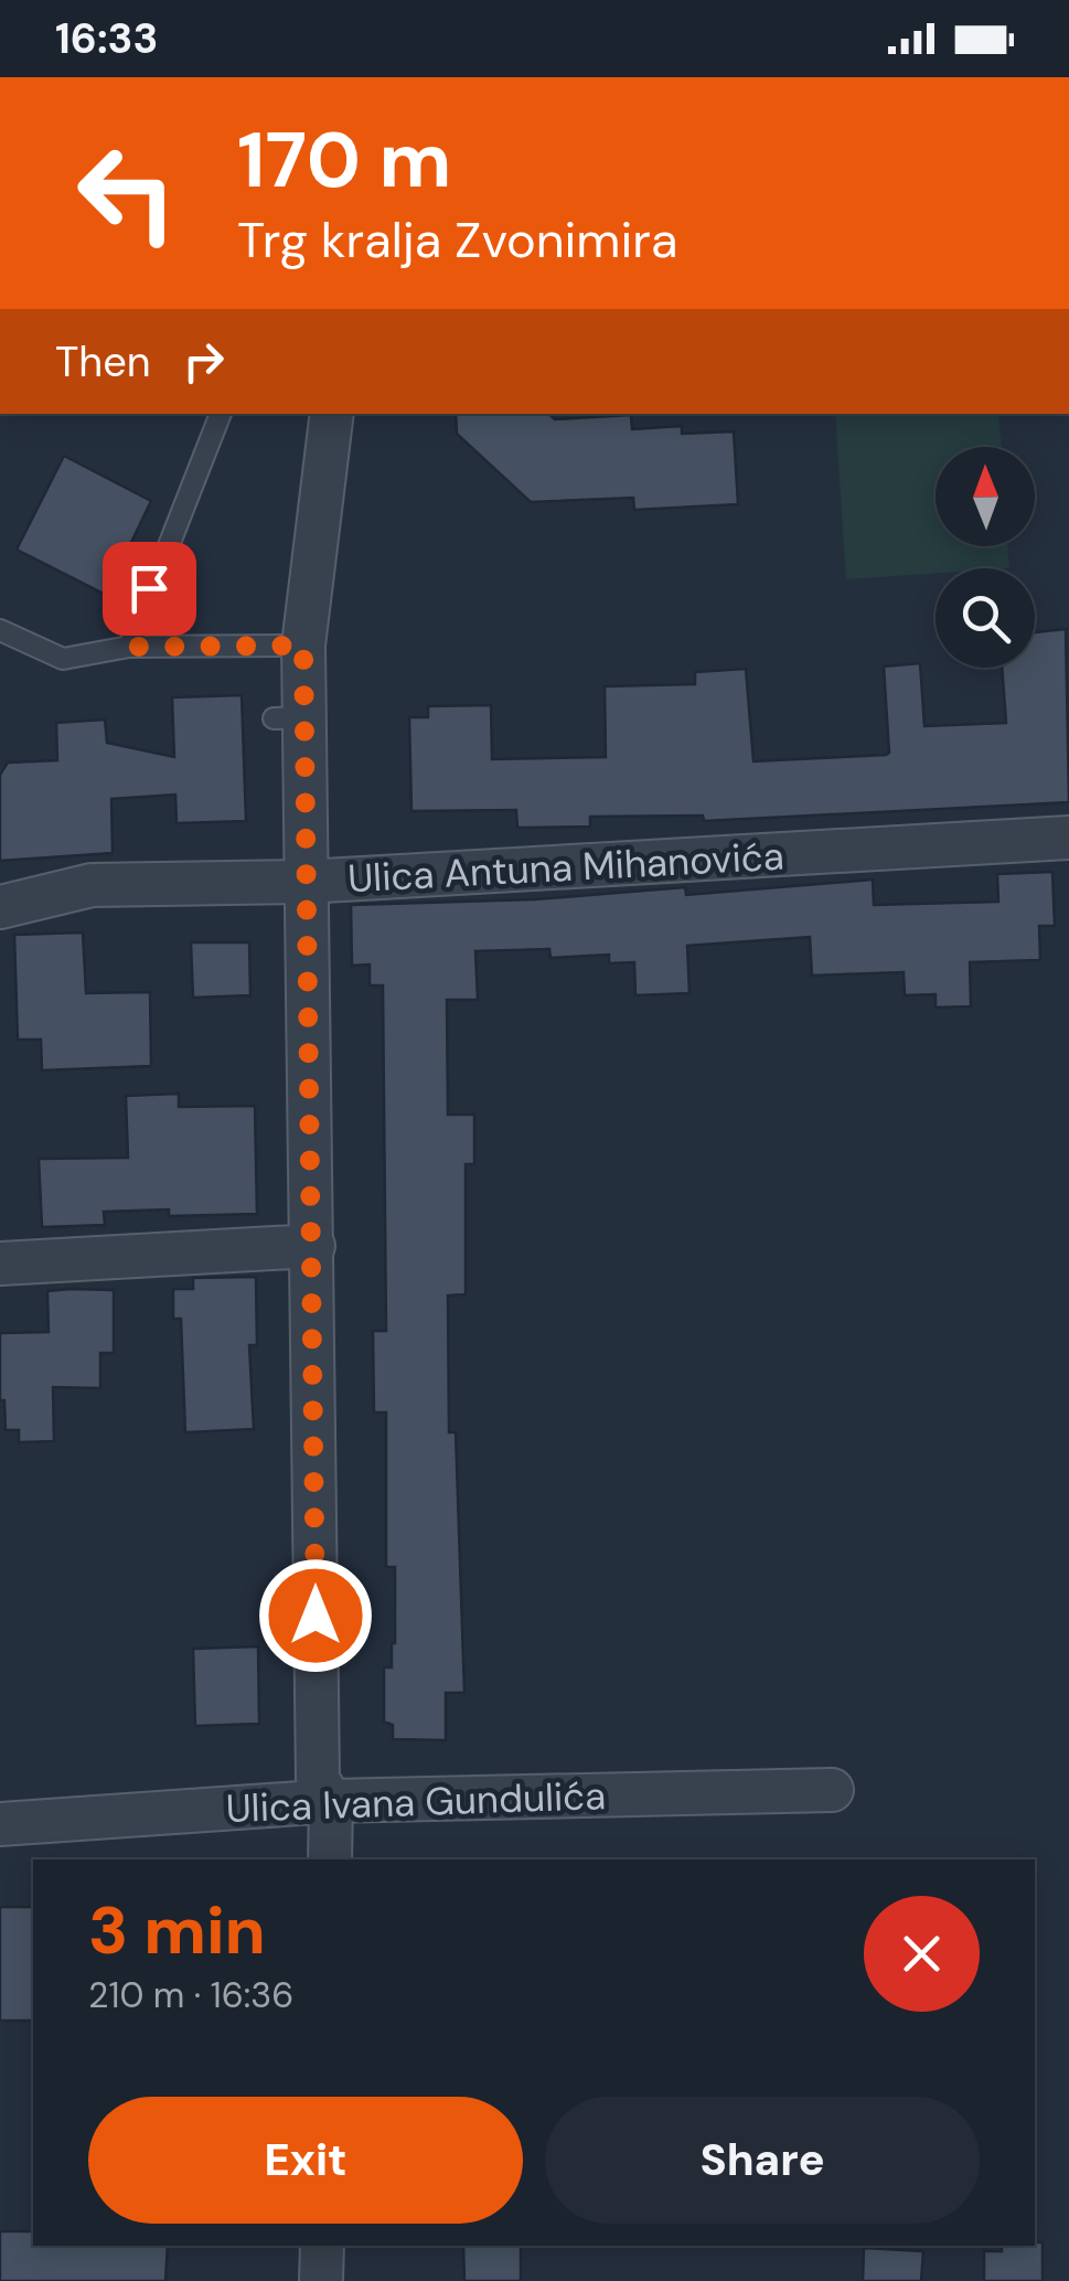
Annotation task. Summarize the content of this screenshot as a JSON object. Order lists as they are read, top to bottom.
{
  "streets": {
    "street": ["Ulica Antuna Mihanovića", "Ulica Ivana Gundulića"]
  },
  "north": "top",
  "page": {
    "status": "16:33",
    "turn": ["170 m", "Trg kralja Zvonimira"],
    "then": "Then",
    "heading": ["3 min", "210 m · 16:36"],
    "buttons": ["Exit", "Share"]
  }
}
